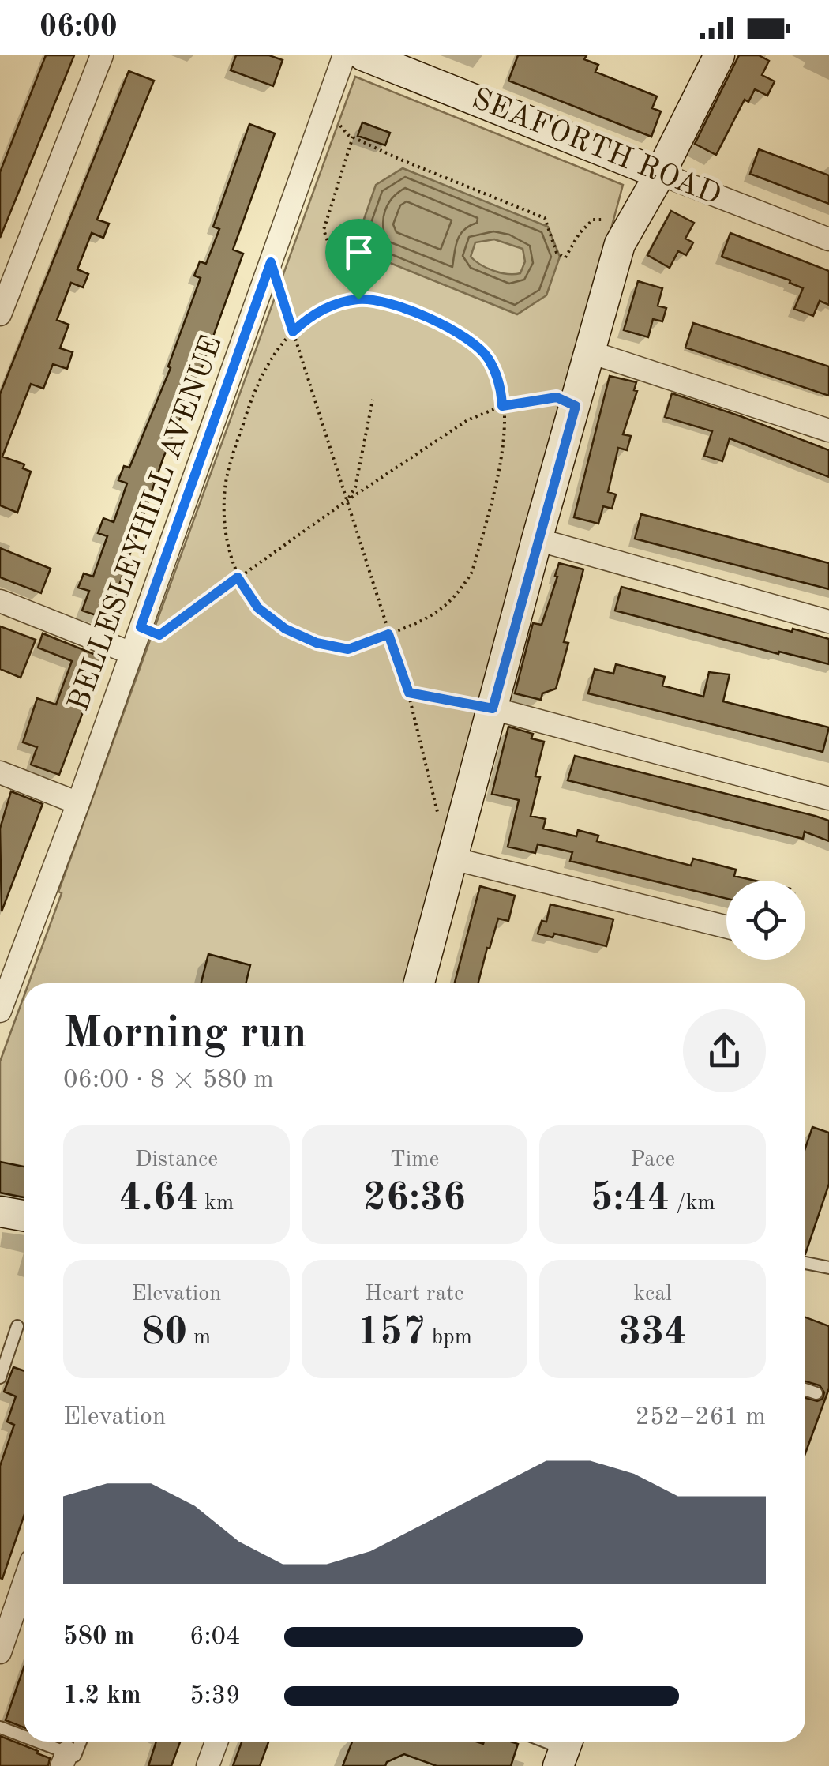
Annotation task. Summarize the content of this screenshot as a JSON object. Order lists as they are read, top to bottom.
{
  "streets": {
    "street": ["SEAFORTH ROAD", "BELLESLEYHILL AVENUE"]
  },
  "page": {
    "status": "06:00",
    "heading": ["Morning run", "06:00 · 8 × 580 m"],
    "stats": [
      ["Distance", "4.64 km"],
      ["Time", "26:36"],
      ["Pace", "5:44 /km"],
      ["Elevation", "80 m"],
      ["Heart rate", "157 bpm"],
      ["kcal", "334"]
    ],
    "chart": ["Elevation", "252–261 m"],
    "list": [
      {
        "name": "580 m",
        "note": "6:04"
      },
      {
        "name": "1.2 km",
        "note": "5:39"
      }
    ]
  }
}
